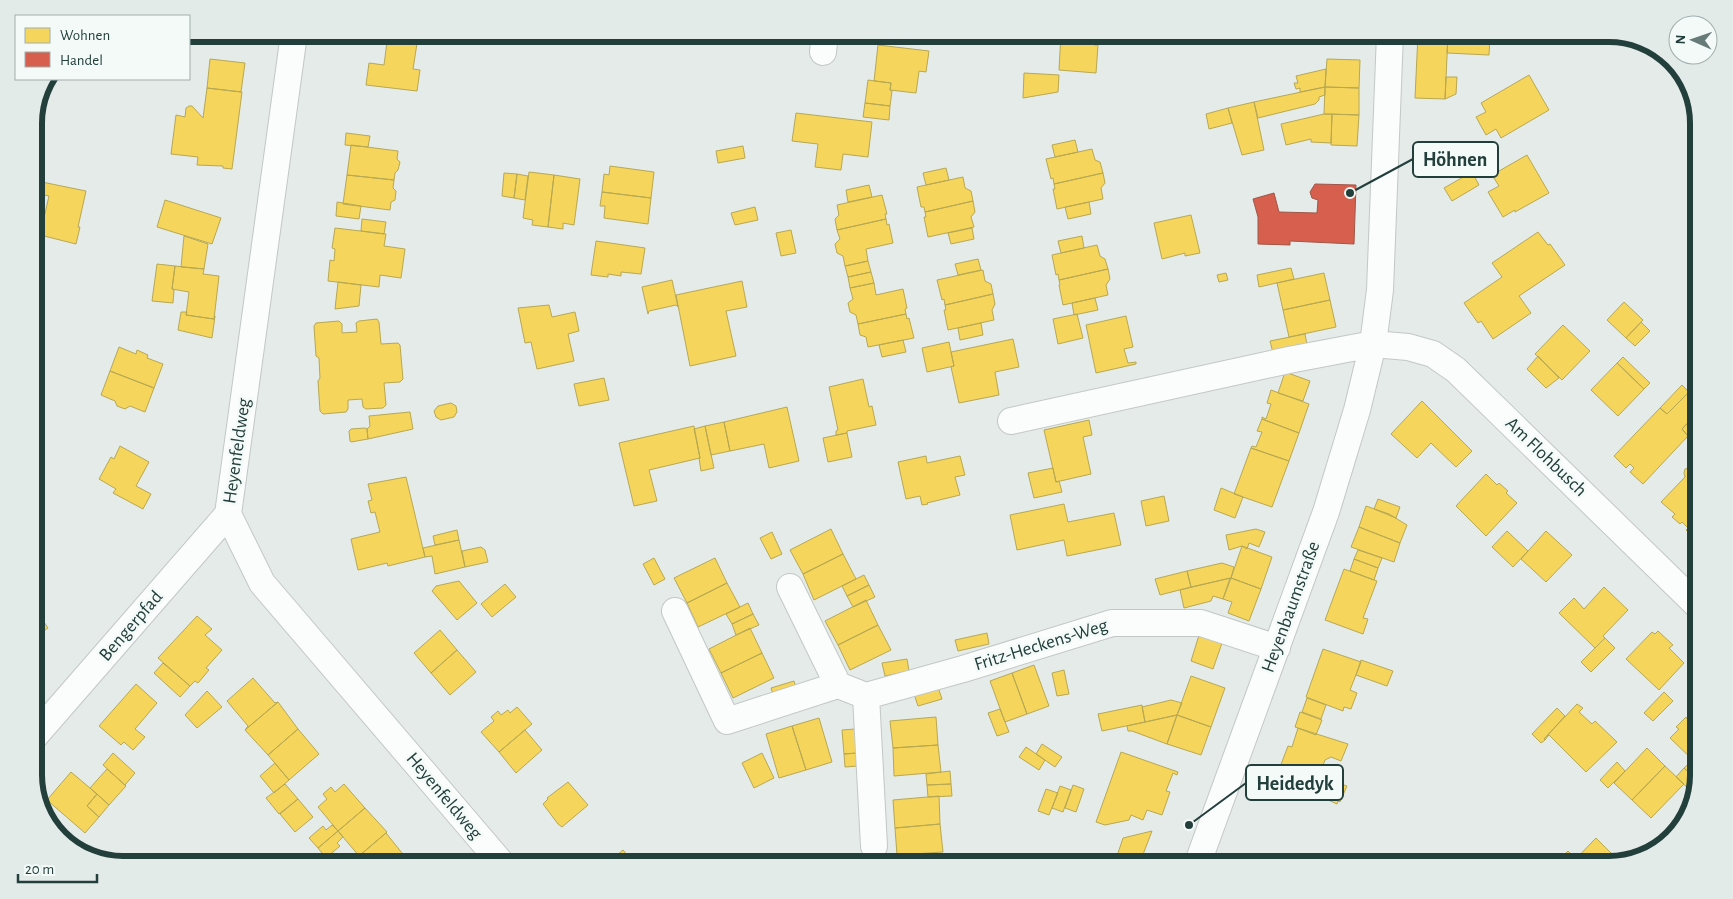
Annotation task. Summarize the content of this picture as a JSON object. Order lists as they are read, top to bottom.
{
  "streets": {
    "street": [
      "Heyenfeldweg",
      "Am Flohbusch",
      "Heyenbaumstraße",
      "Bengerpfad",
      "Fritz-Heckens-Weg"
    ]
  },
  "crossings": [
    ["Heyenfeldweg", "Bengerpfad"],
    ["Am Flohbusch", "Heyenbaumstraße"],
    ["Heyenbaumstraße", "Fritz-Heckens-Weg"]
  ],
  "places": ["Höhnen", "Heidedyk"],
  "legend": ["Wohnen", "Handel"],
  "scale_bar": "20 m",
  "north": "left"
}
